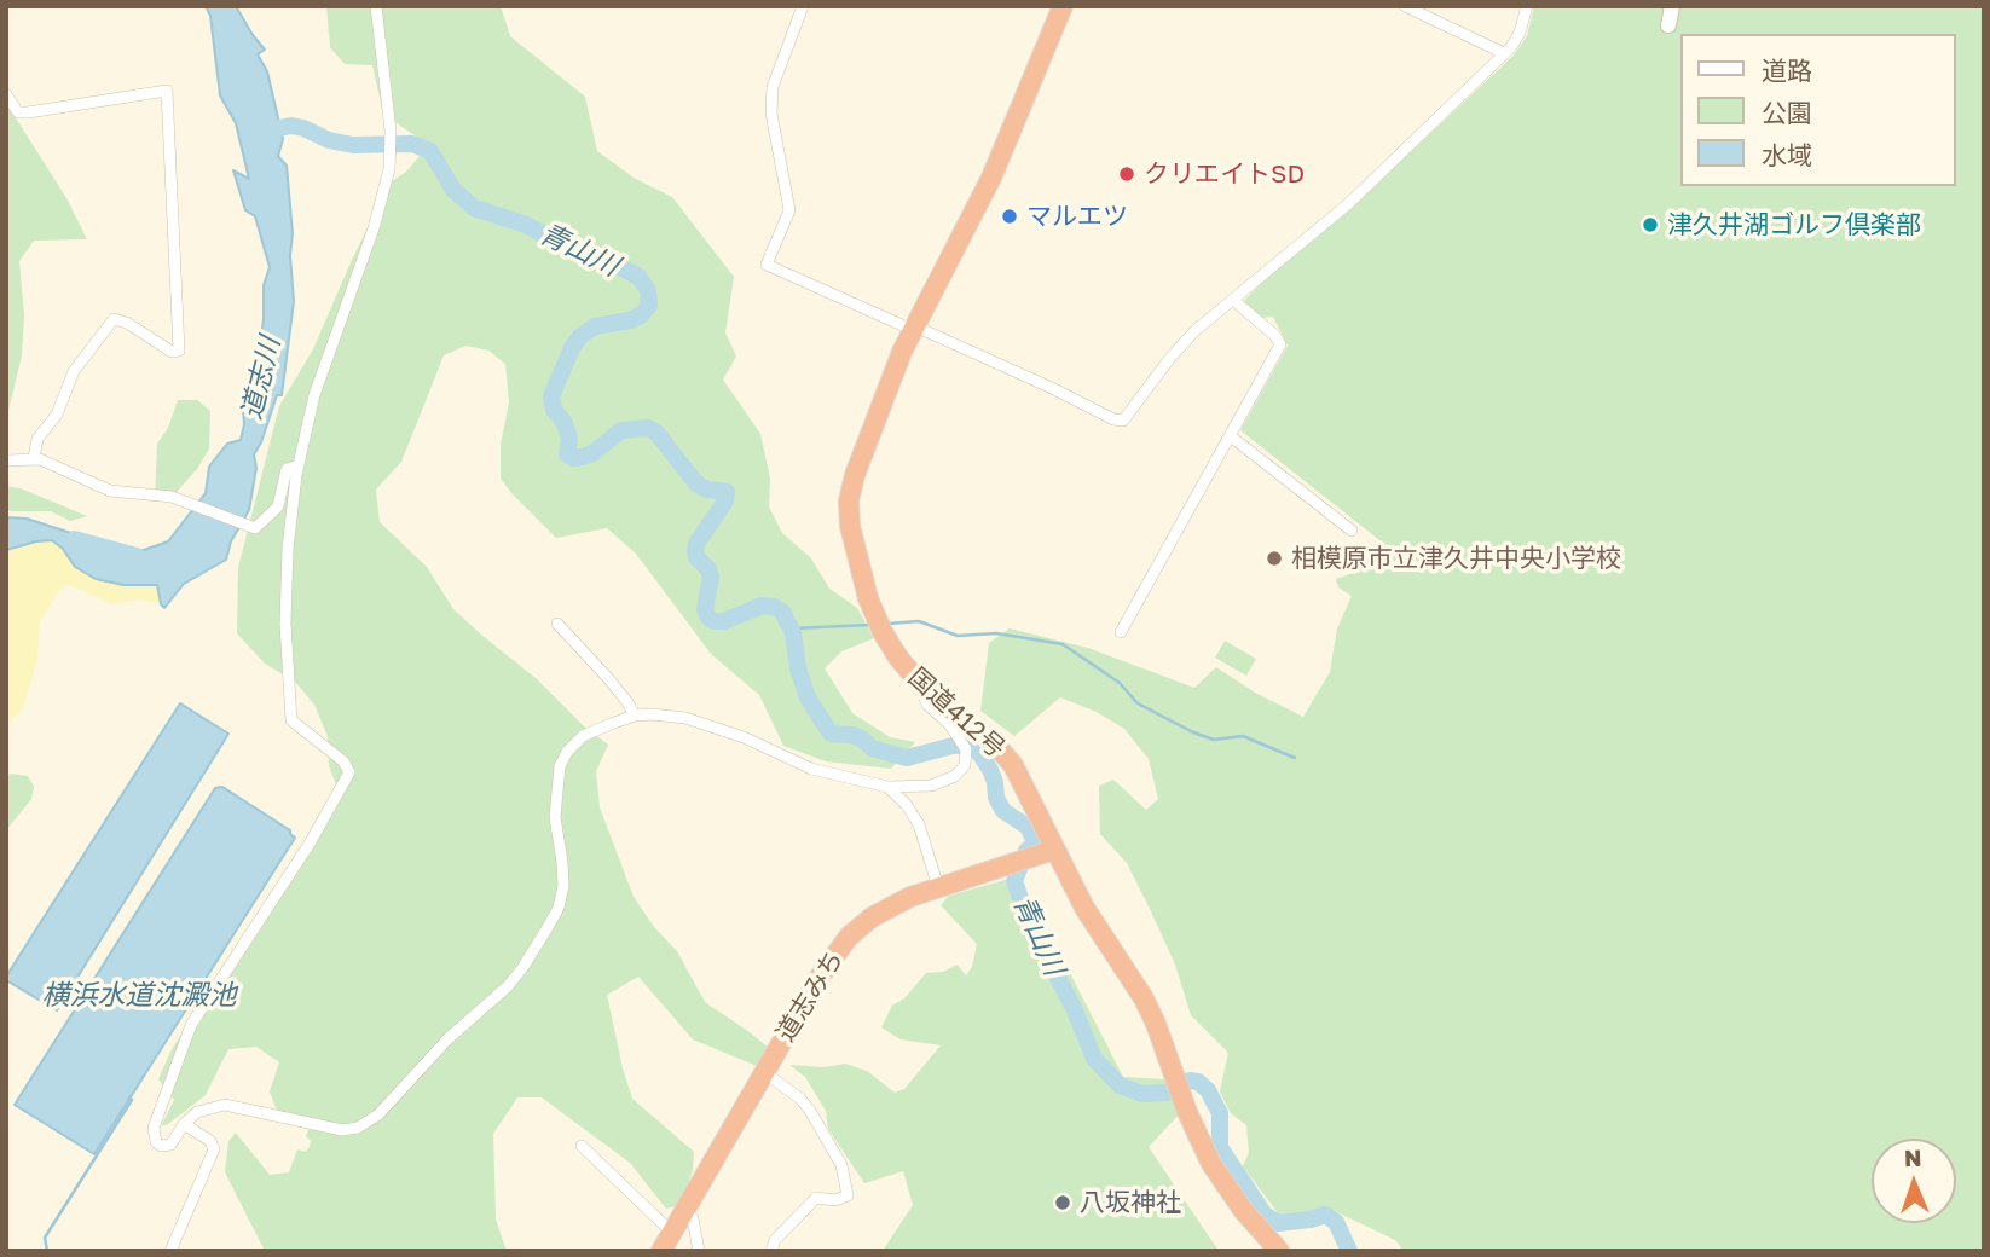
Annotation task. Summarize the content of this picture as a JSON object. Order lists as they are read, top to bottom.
{
  "streets": {
    "highway": ["国道412号", "道志みち"]
  },
  "crossings": [
    ["国道412号", "道志みち"]
  ],
  "water": ["青山川", "道志川", "横浜水道沈澱池"],
  "places": [
    "クリエイトSD",
    "マルエツ",
    "津久井湖ゴルフ倶楽部",
    "相模原市立津久井中央小学校",
    "八坂神社"
  ],
  "legend": ["道路", "公園", "水域"],
  "north": "top"
}
